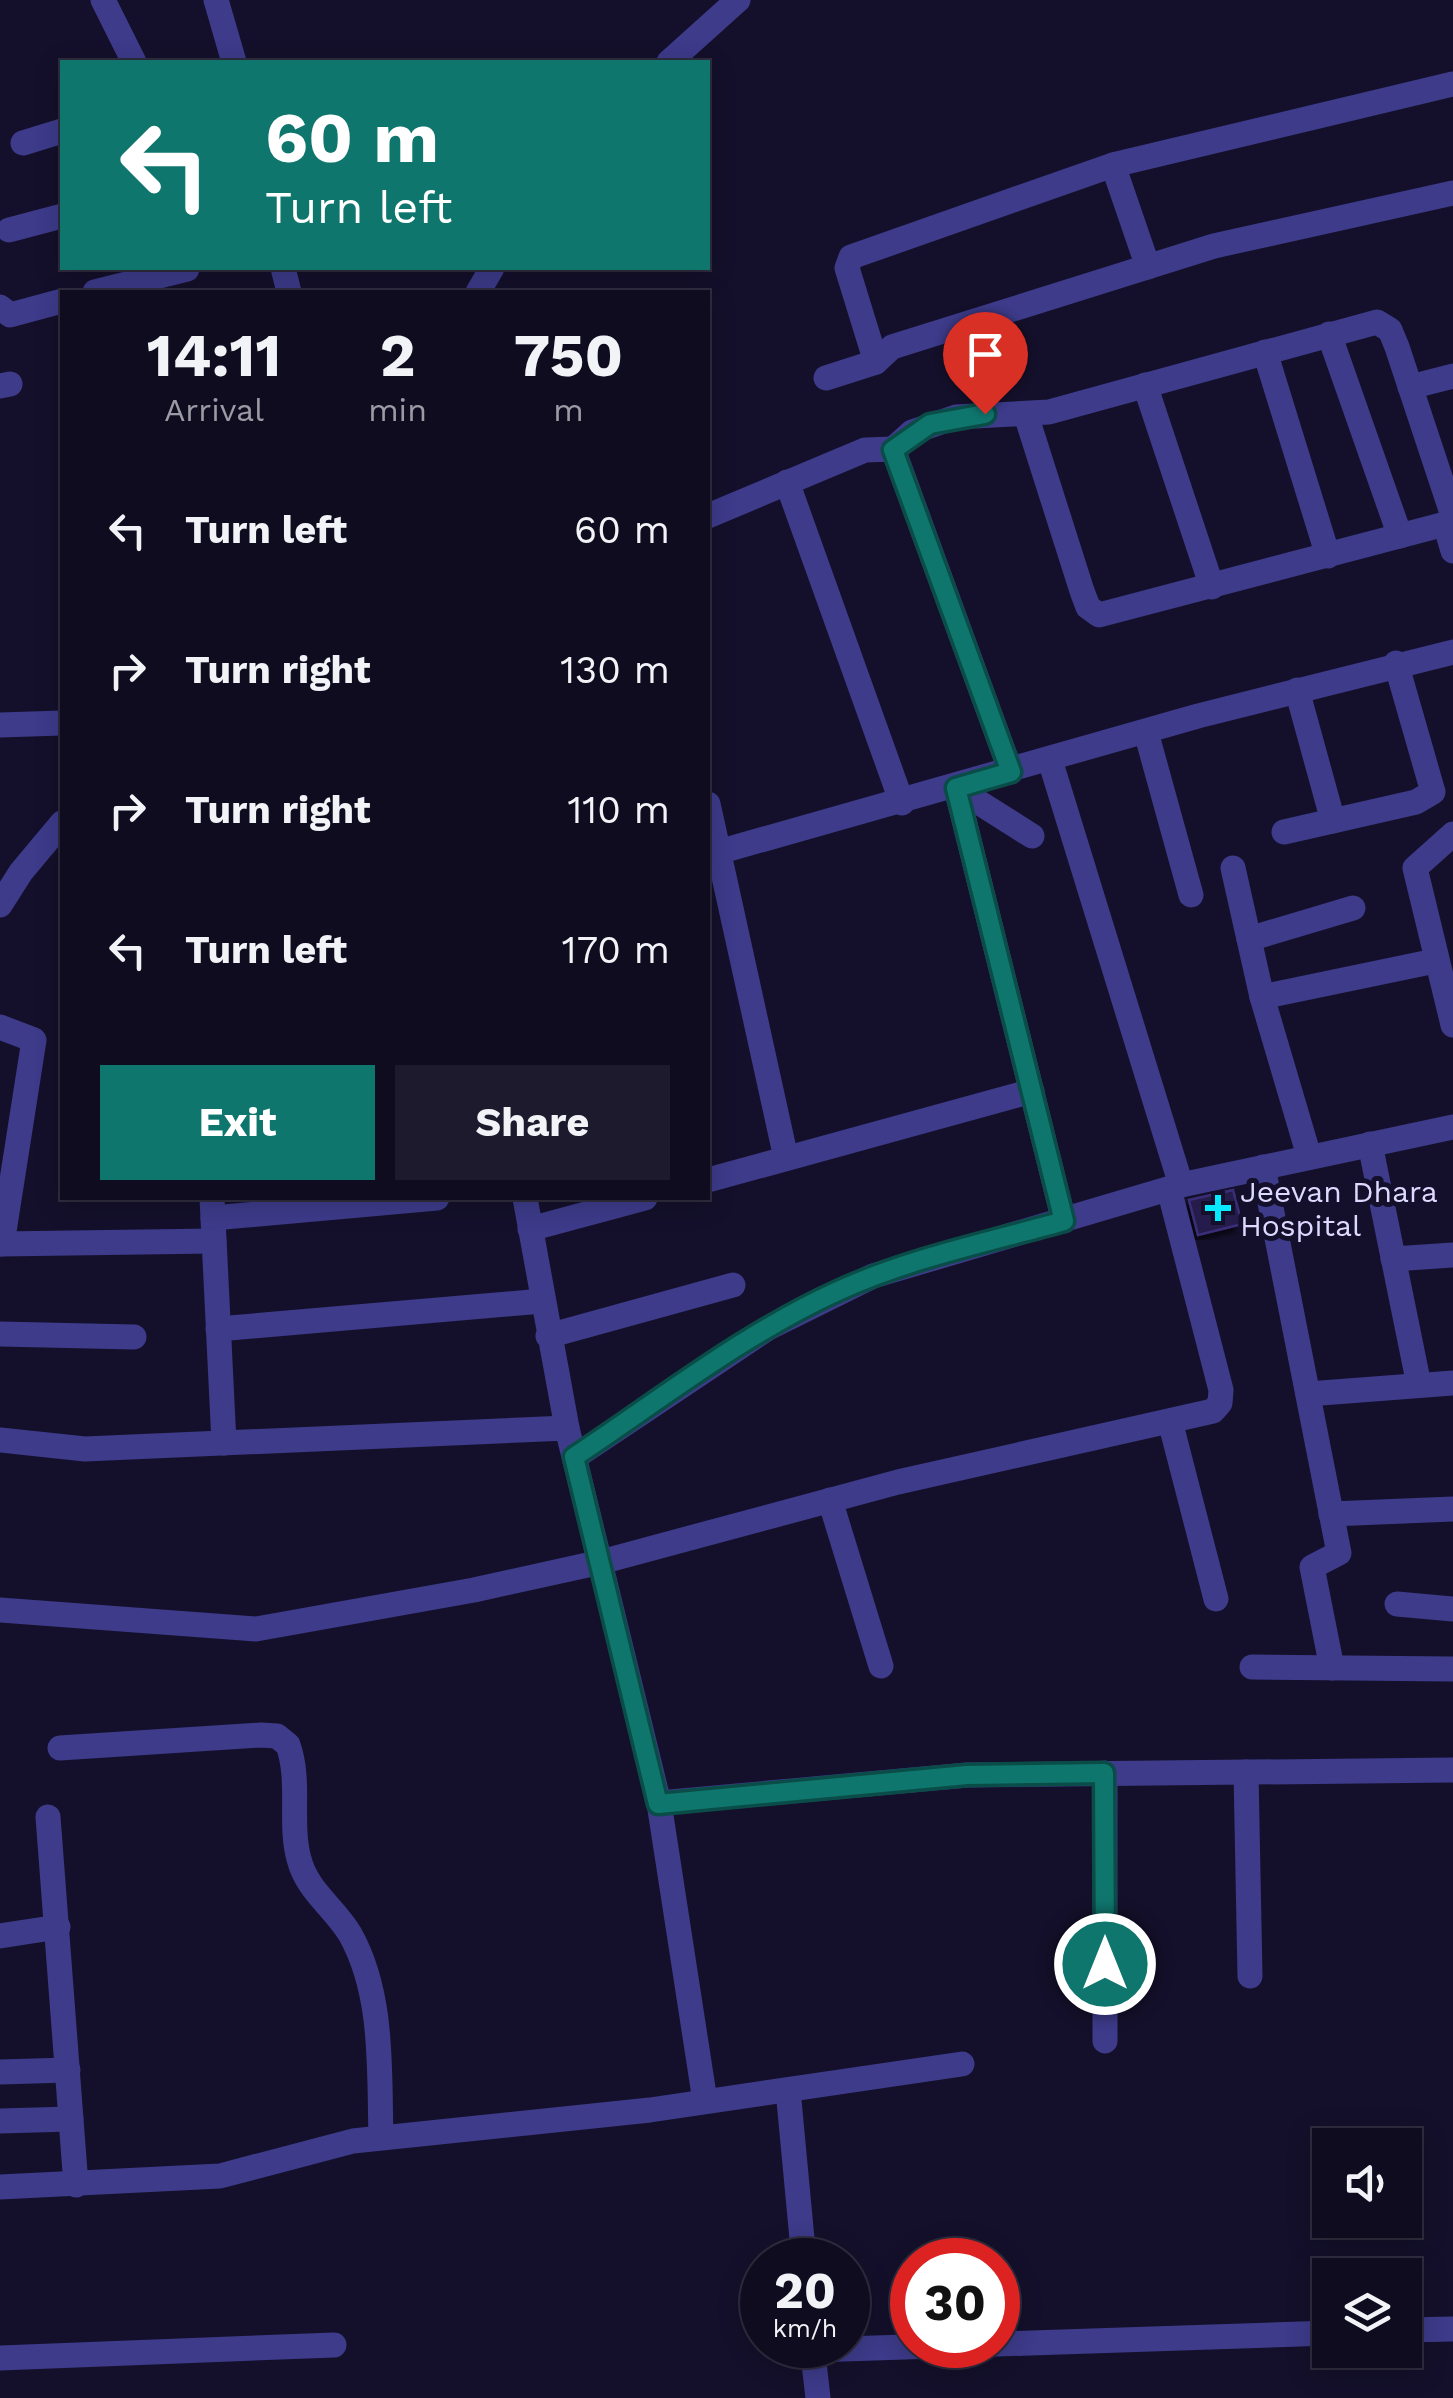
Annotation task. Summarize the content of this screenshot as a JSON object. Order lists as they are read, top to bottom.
{
  "places": {
    "health": ["Jeevan Dhara Hospital"]
  },
  "page": {
    "turn": ["60 m", "Turn left"],
    "eta": [
      "14:11",
      "Arrival",
      "2",
      "min",
      "750",
      "m"
    ],
    "list": [
      {
        "name": "Turn left",
        "value": "60 m"
      },
      {
        "name": "Turn right",
        "value": "130 m"
      },
      {
        "name": "Turn right",
        "value": "110 m"
      },
      {
        "name": "Turn left",
        "value": "170 m"
      }
    ],
    "buttons": ["Exit", "Share"],
    "speed": "20 km/h",
    "limit": "30"
  }
}
